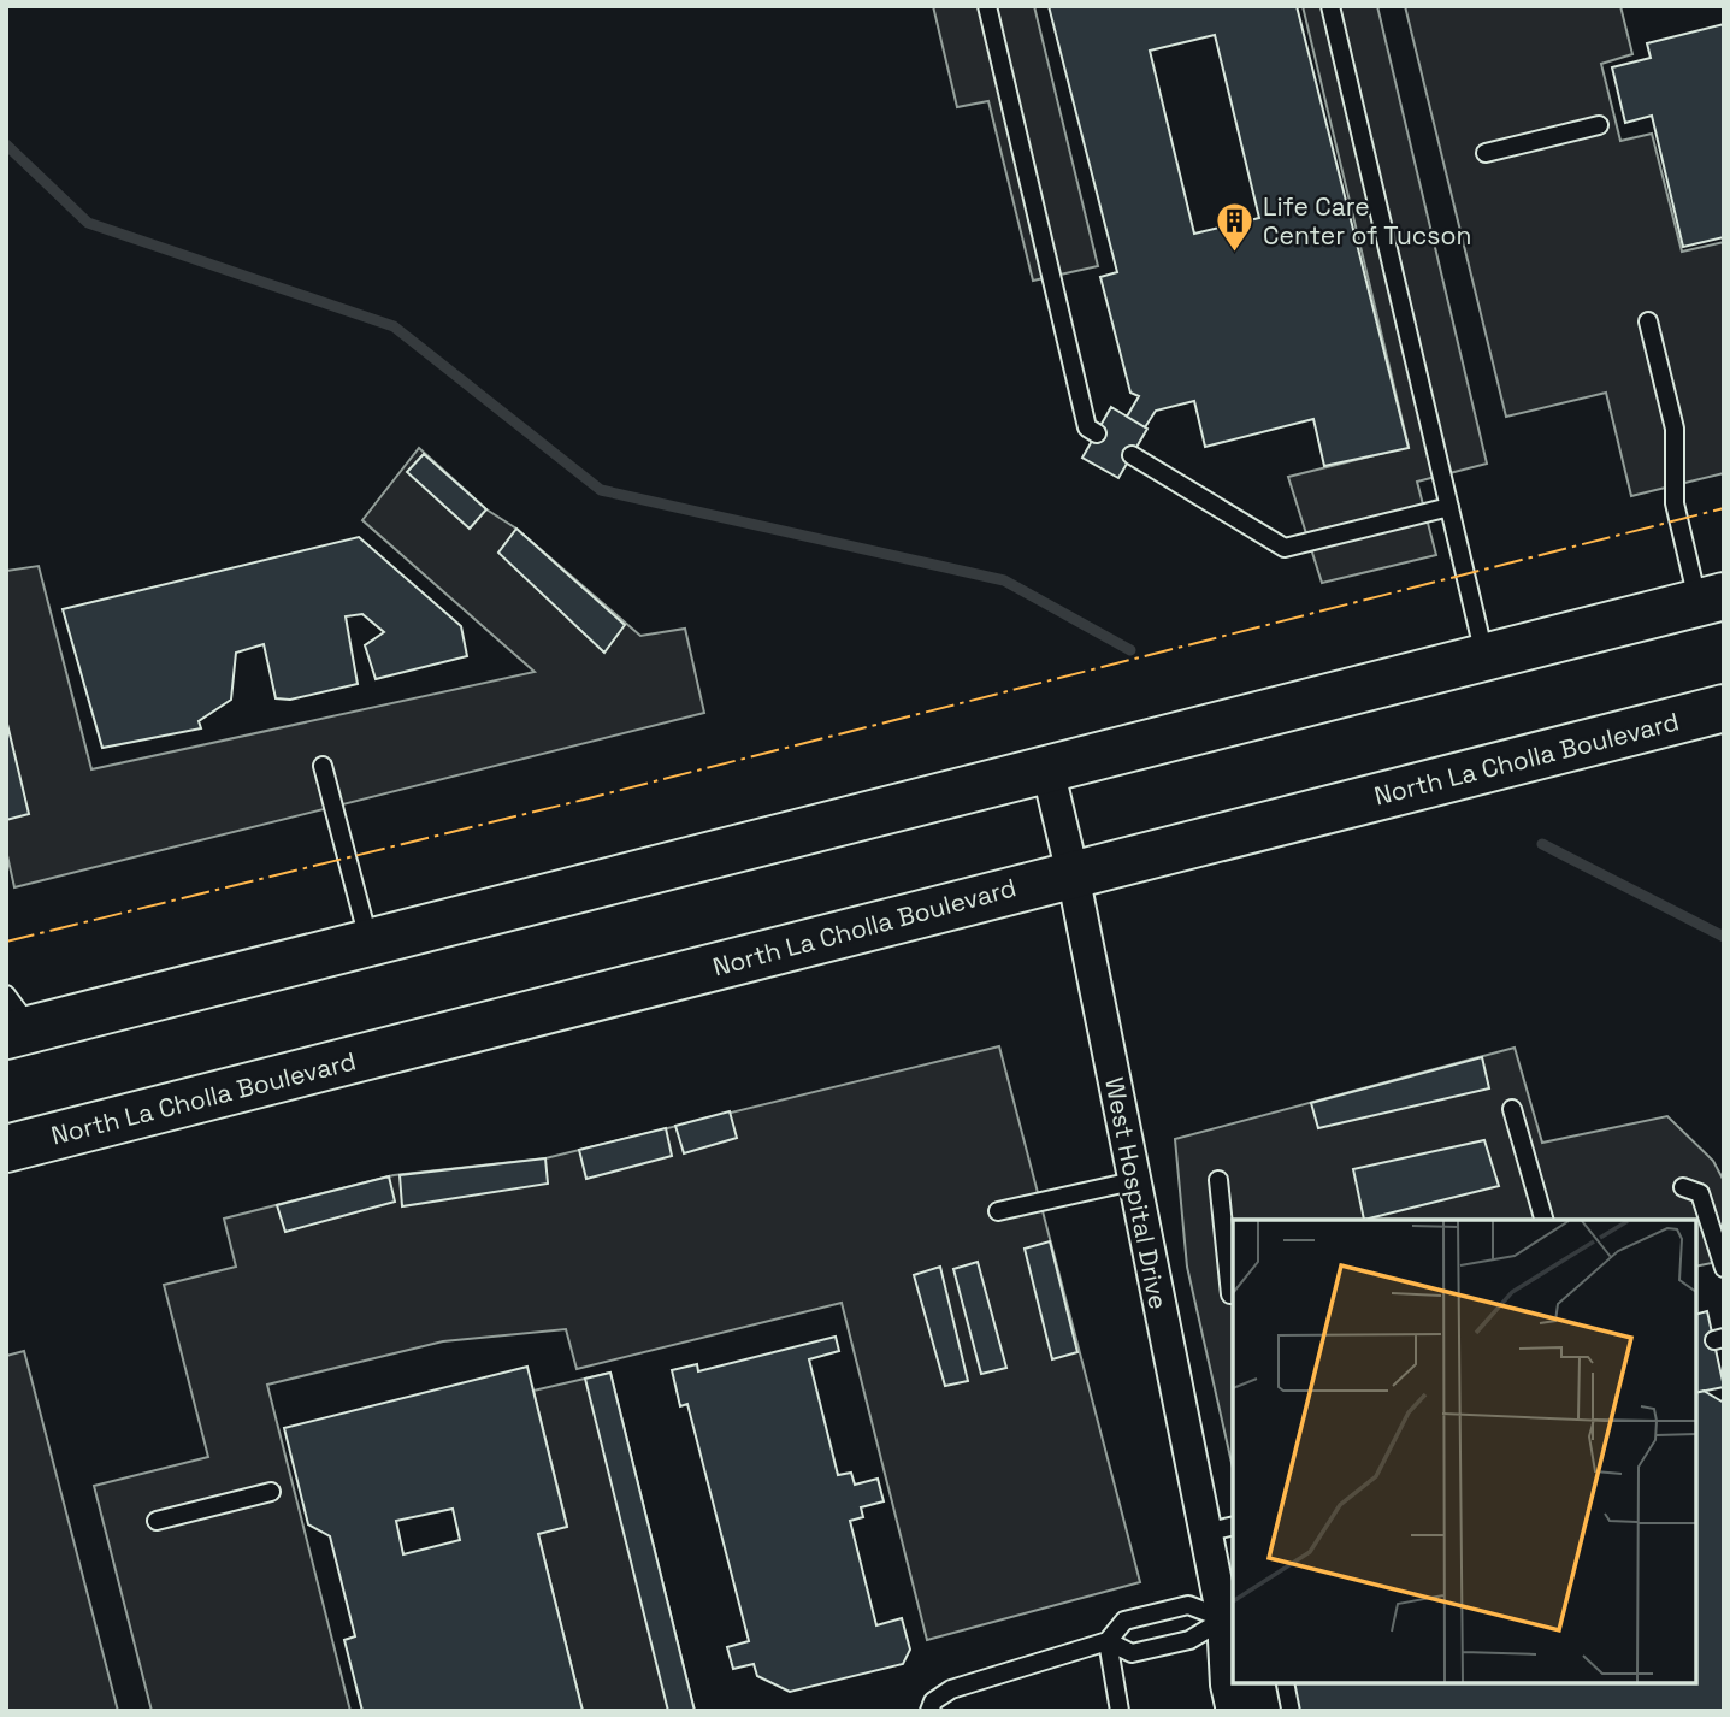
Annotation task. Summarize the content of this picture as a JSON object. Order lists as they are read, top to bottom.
{
  "streets": {
    "main road": ["North La Cholla Boulevard"],
    "street": ["West Hospital Drive"]
  },
  "crossings": [
    ["North La Cholla Boulevard", "West Hospital Drive"]
  ],
  "places": {
    "building": ["Life Care Center of Tucson"]
  }
}
